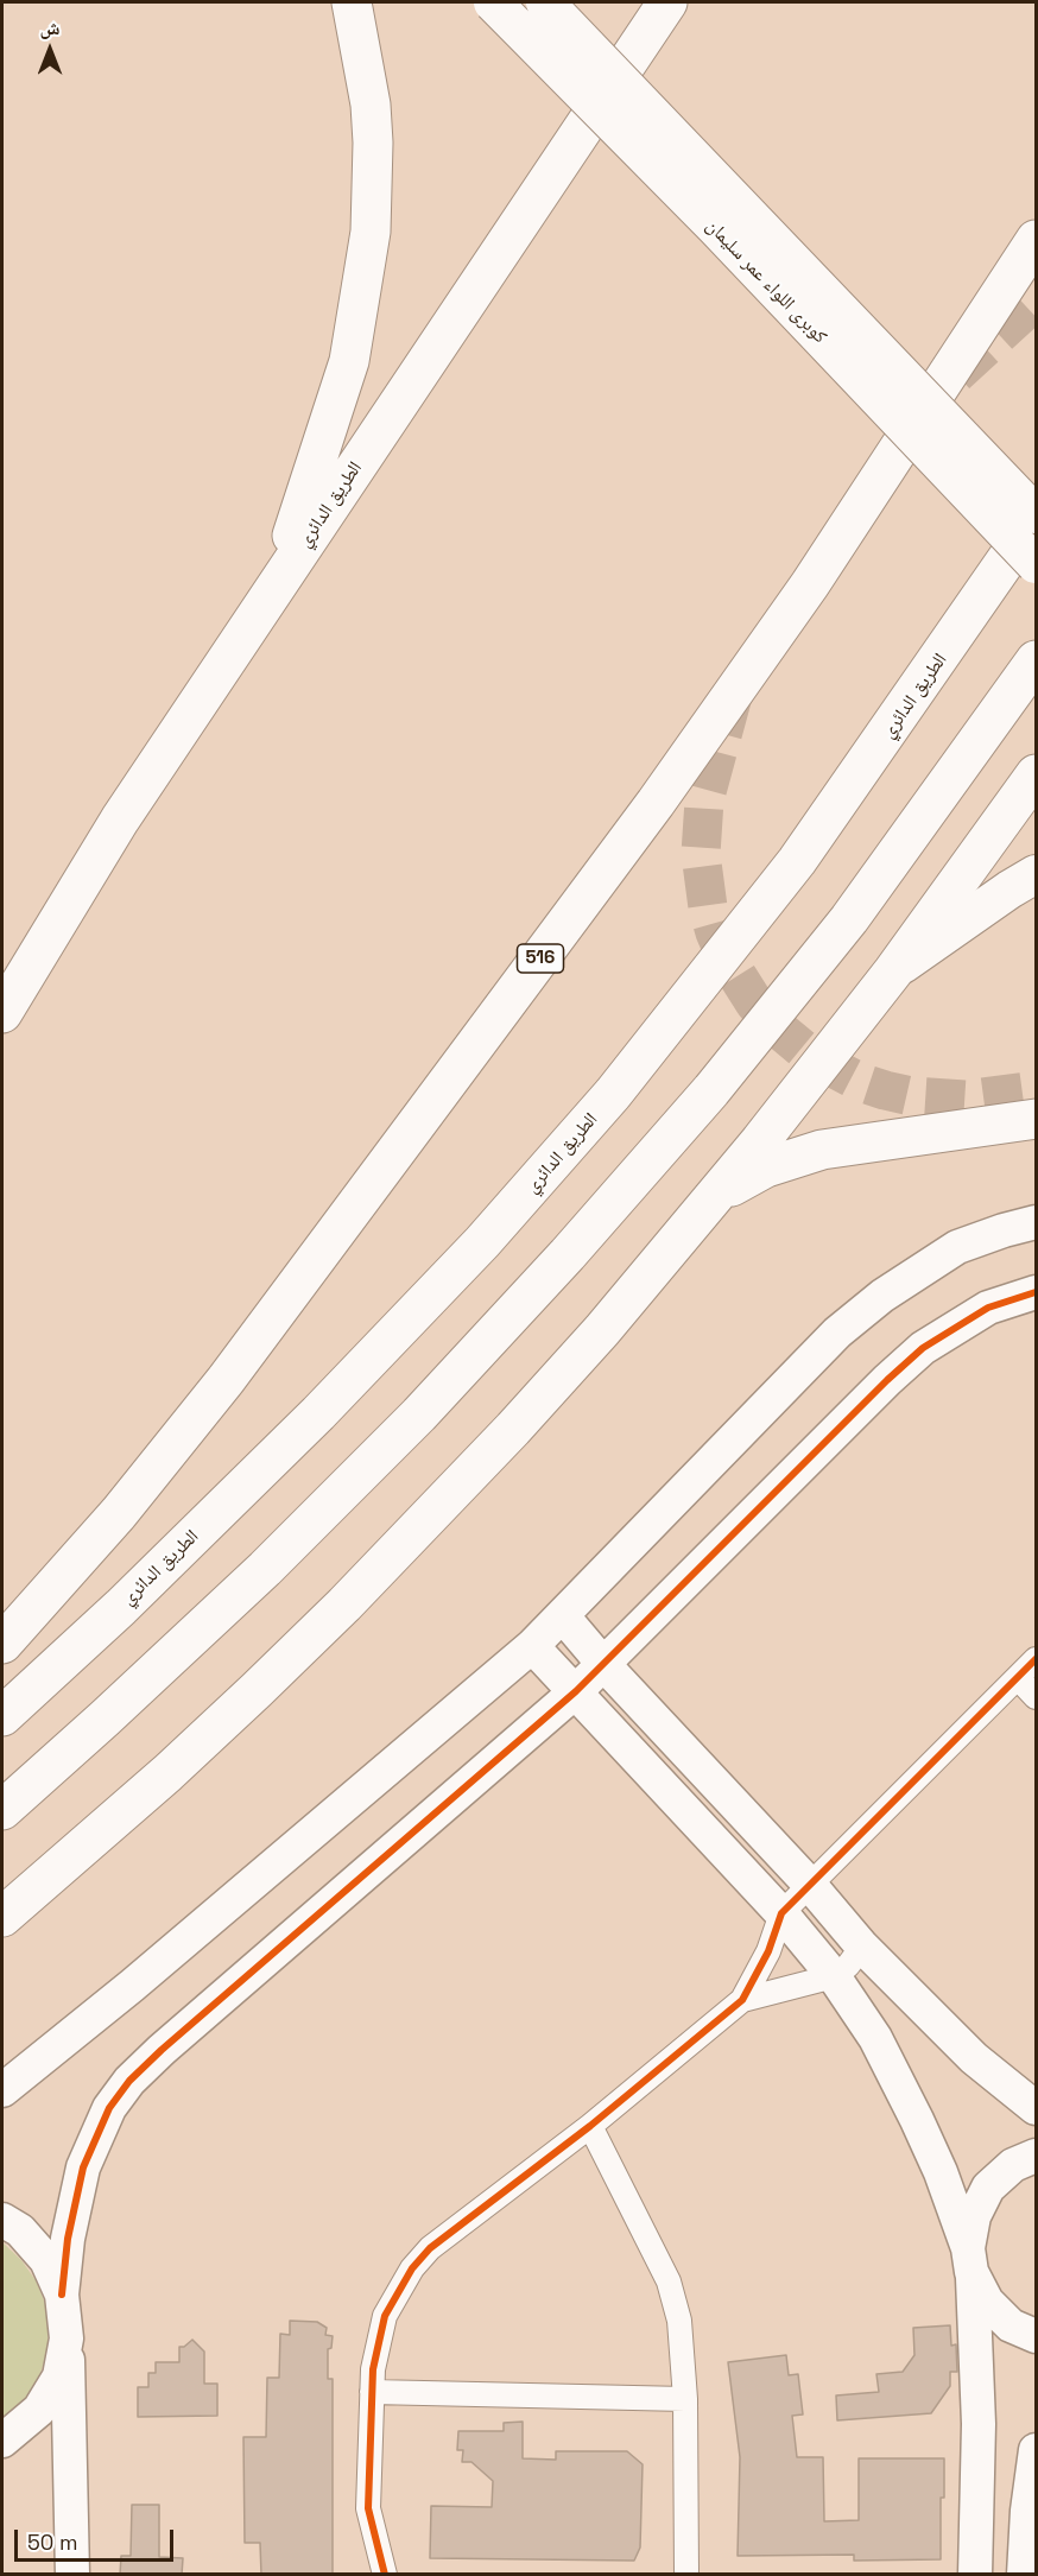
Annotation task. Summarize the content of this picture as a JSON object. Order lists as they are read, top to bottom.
{
  "streets": {
    "highway": ["الطريق الدائري", "516"],
    "main road": ["كوبرى اللواء عمر سليمان"]
  },
  "crossings": [
    ["كوبرى اللواء عمر سليمان", "الطريق الدائري"]
  ],
  "scale_bar": "50 m",
  "north": "top"
}
